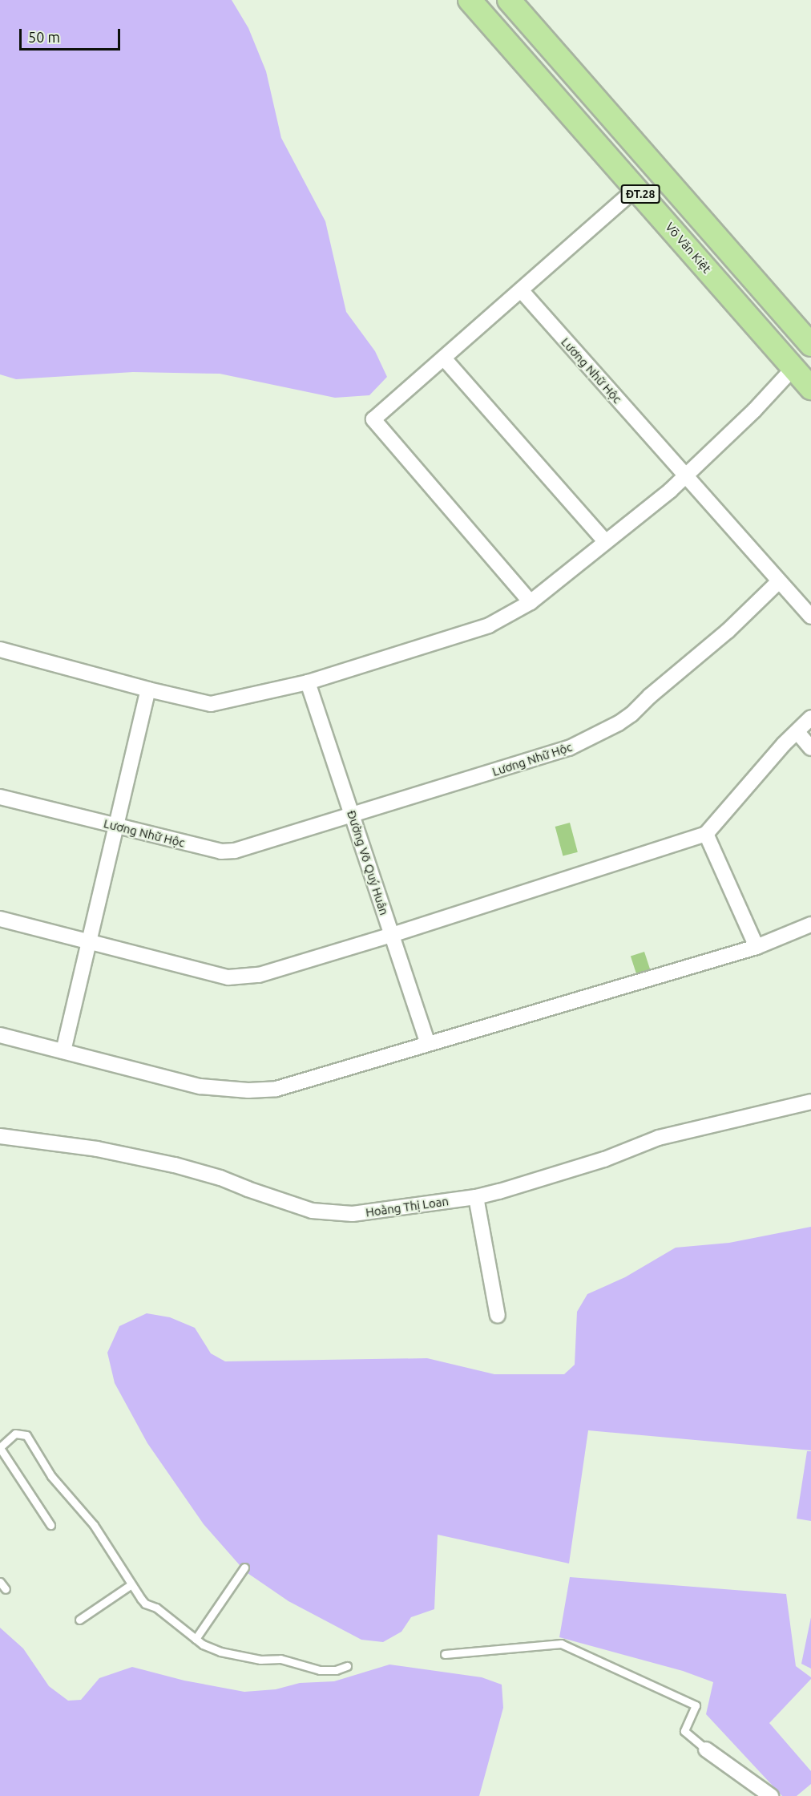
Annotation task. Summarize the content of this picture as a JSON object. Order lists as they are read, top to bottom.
{
  "streets": {
    "main road": ["ĐT.28", "Võ Văn Kiệt"],
    "street": ["Lương Nhữ Hộc", "Đường Võ Quý Huân", "Hoàng Thị Loan"]
  },
  "crossings": [
    ["Lương Nhữ Hộc", "Đường Võ Quý Huân"]
  ],
  "scale_bar": "50 m"
}
